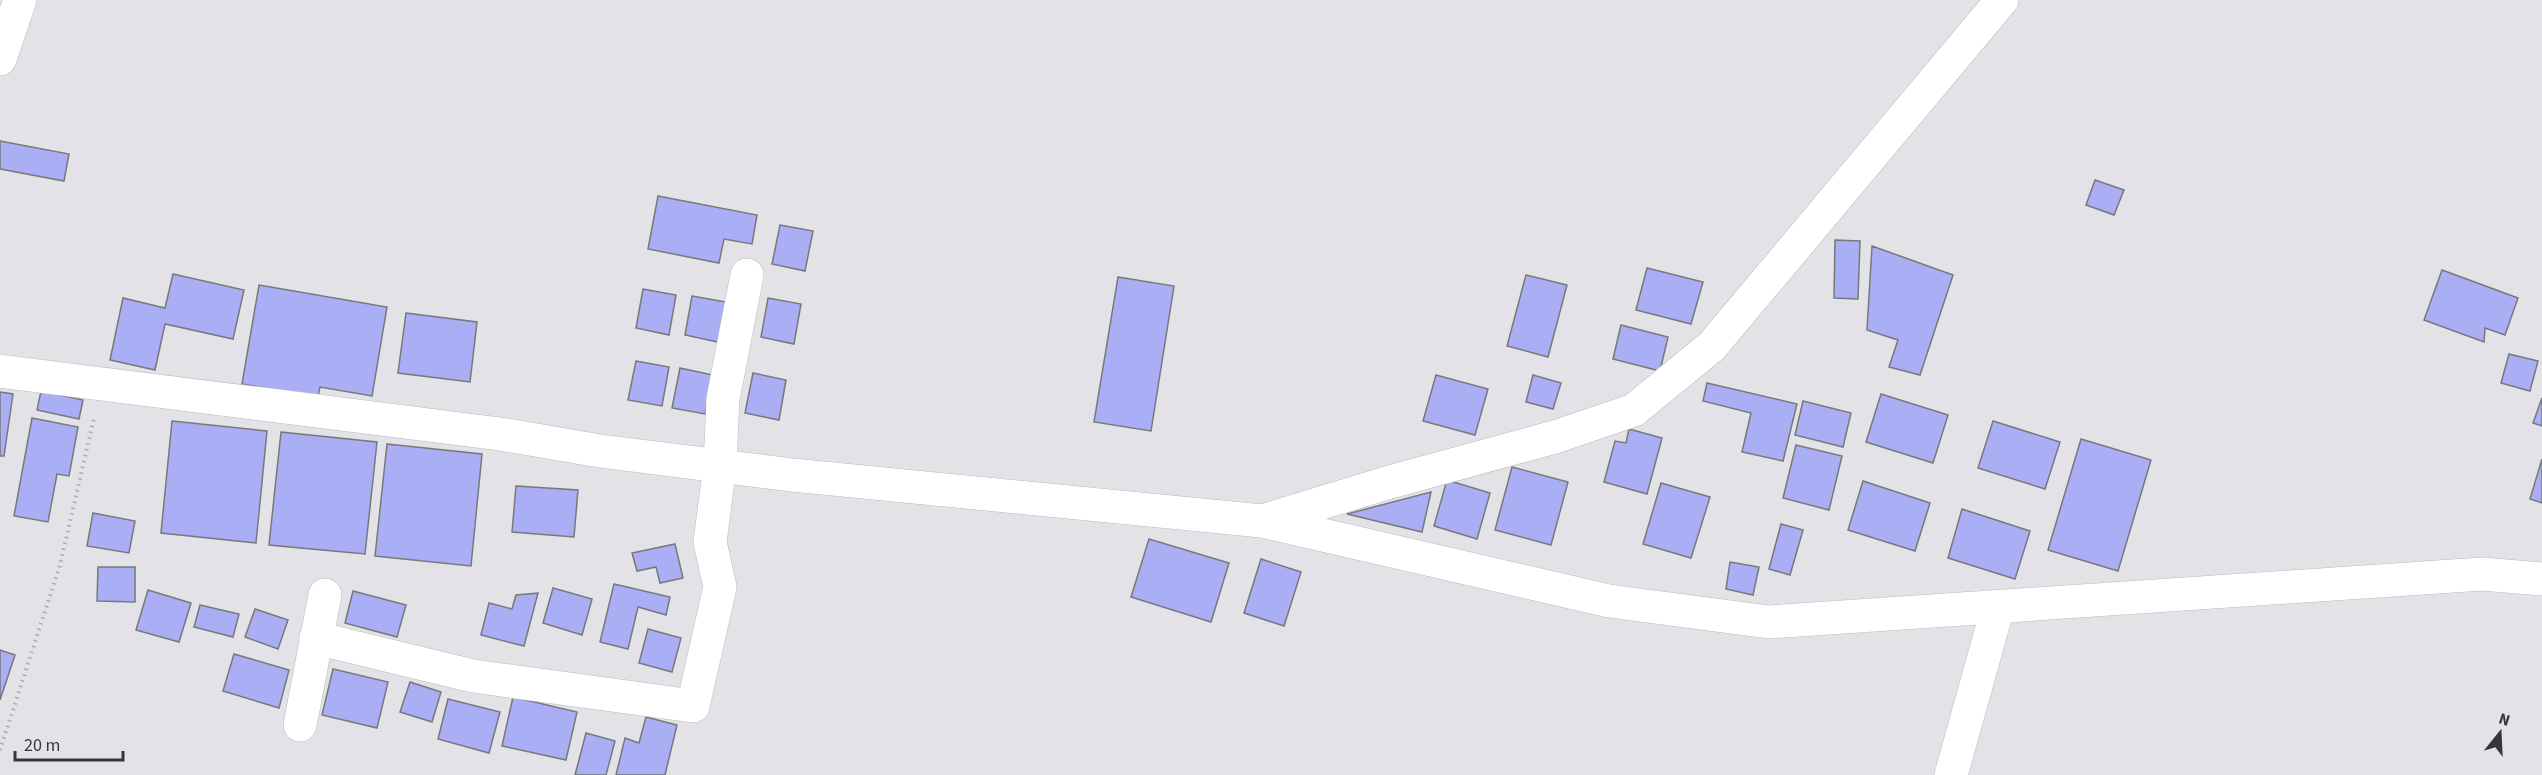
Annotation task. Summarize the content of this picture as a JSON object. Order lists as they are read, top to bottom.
{
  "scale_bar": "20 m",
  "north": "top"
}
